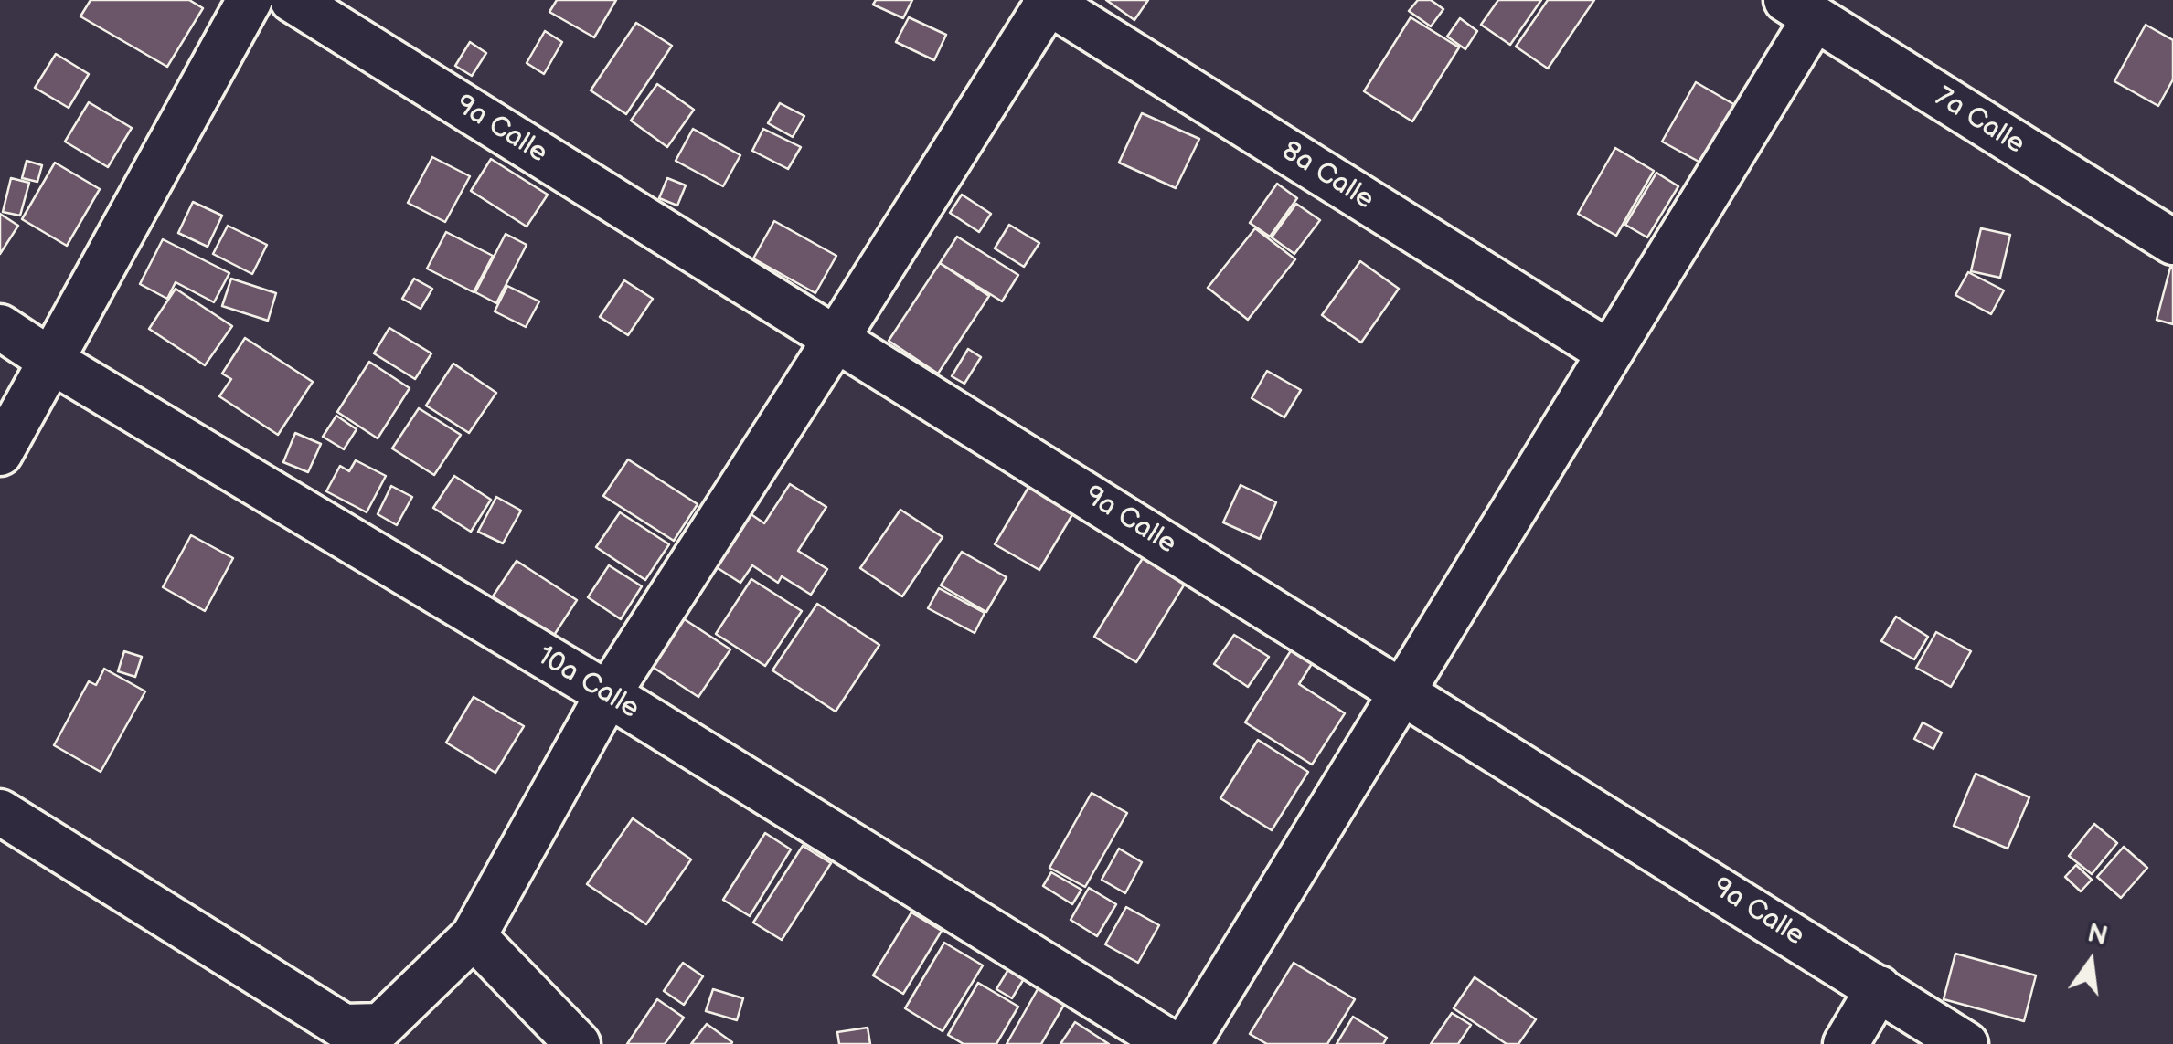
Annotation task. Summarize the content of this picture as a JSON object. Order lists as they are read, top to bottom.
{
  "streets": {
    "street": [
      "7a Calle",
      "9a Calle",
      "8a Calle",
      "10a Calle"
    ]
  },
  "north": "top"
}
